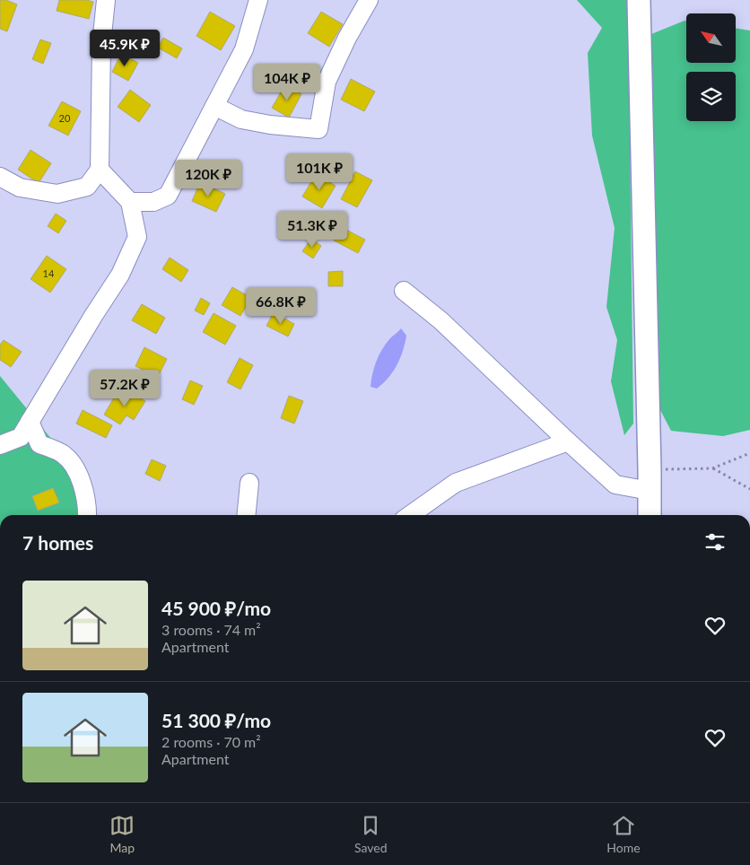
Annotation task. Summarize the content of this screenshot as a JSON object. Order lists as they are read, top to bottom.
{
  "house_numbers": ["20", "14"],
  "north": "top left",
  "page": {
    "price": [
      "45.9K ₽",
      "104K ₽",
      "101K ₽",
      "120K ₽",
      "51.3K ₽",
      "66.8K ₽",
      "57.2K ₽"
    ],
    "heading": "7 homes",
    "list": [
      {
        "name": "45 900 ₽/mo",
        "note": "3 rooms · 74 m² · Apartment"
      },
      {
        "name": "51 300 ₽/mo",
        "note": "2 rooms · 70 m² · Apartment"
      }
    ],
    "tabs": ["Map", "Saved", "Home"]
  }
}
